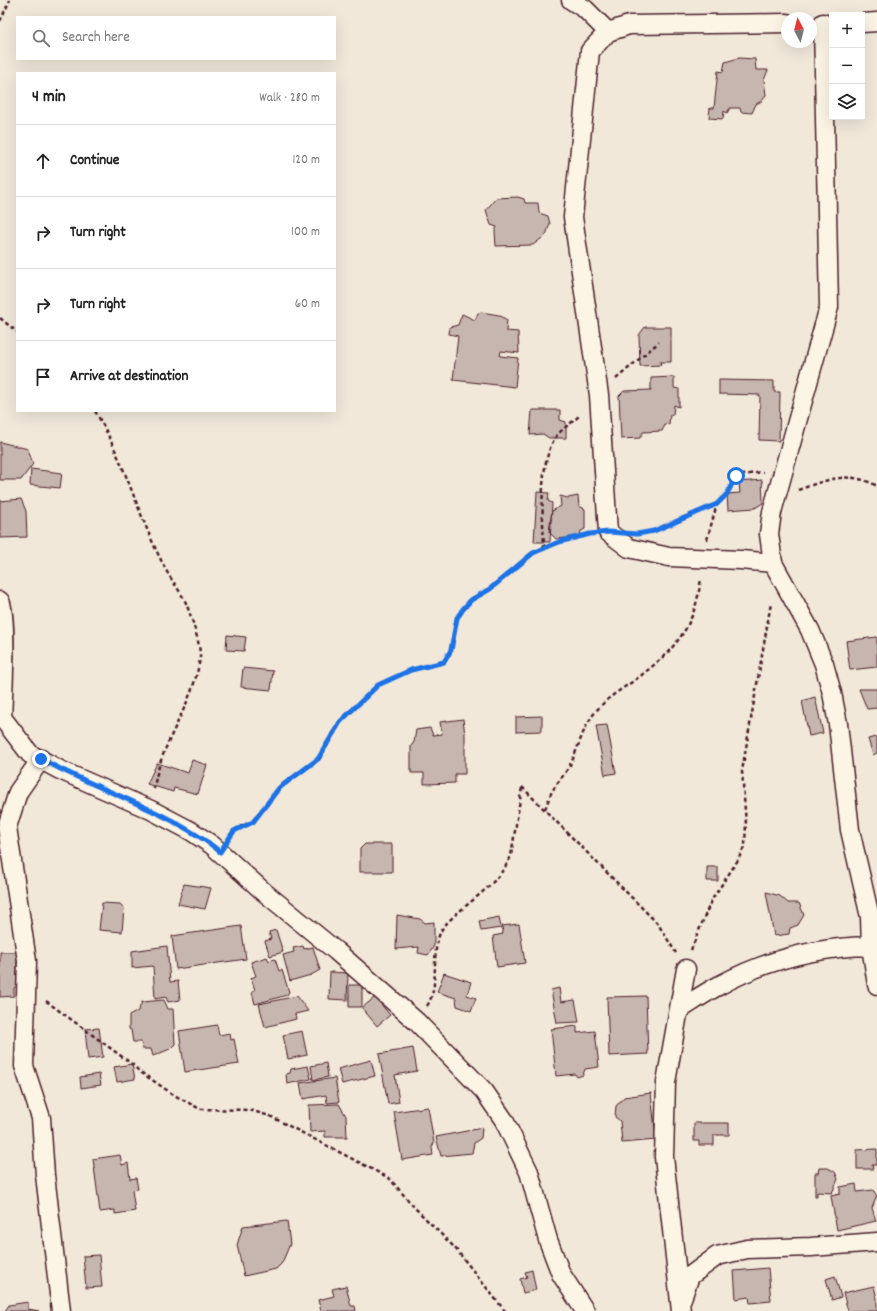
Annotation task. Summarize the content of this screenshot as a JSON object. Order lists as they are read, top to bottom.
{
  "north": "top",
  "page": {
    "map_buttons": ["+", "−"],
    "search": "Search here",
    "heading": ["4 min", "Walk · 280 m"],
    "list": [
      ["Continue", "120 m"],
      ["Turn right", "100 m"],
      ["Turn right", "60 m"],
      "Arrive at destination"
    ]
  }
}
